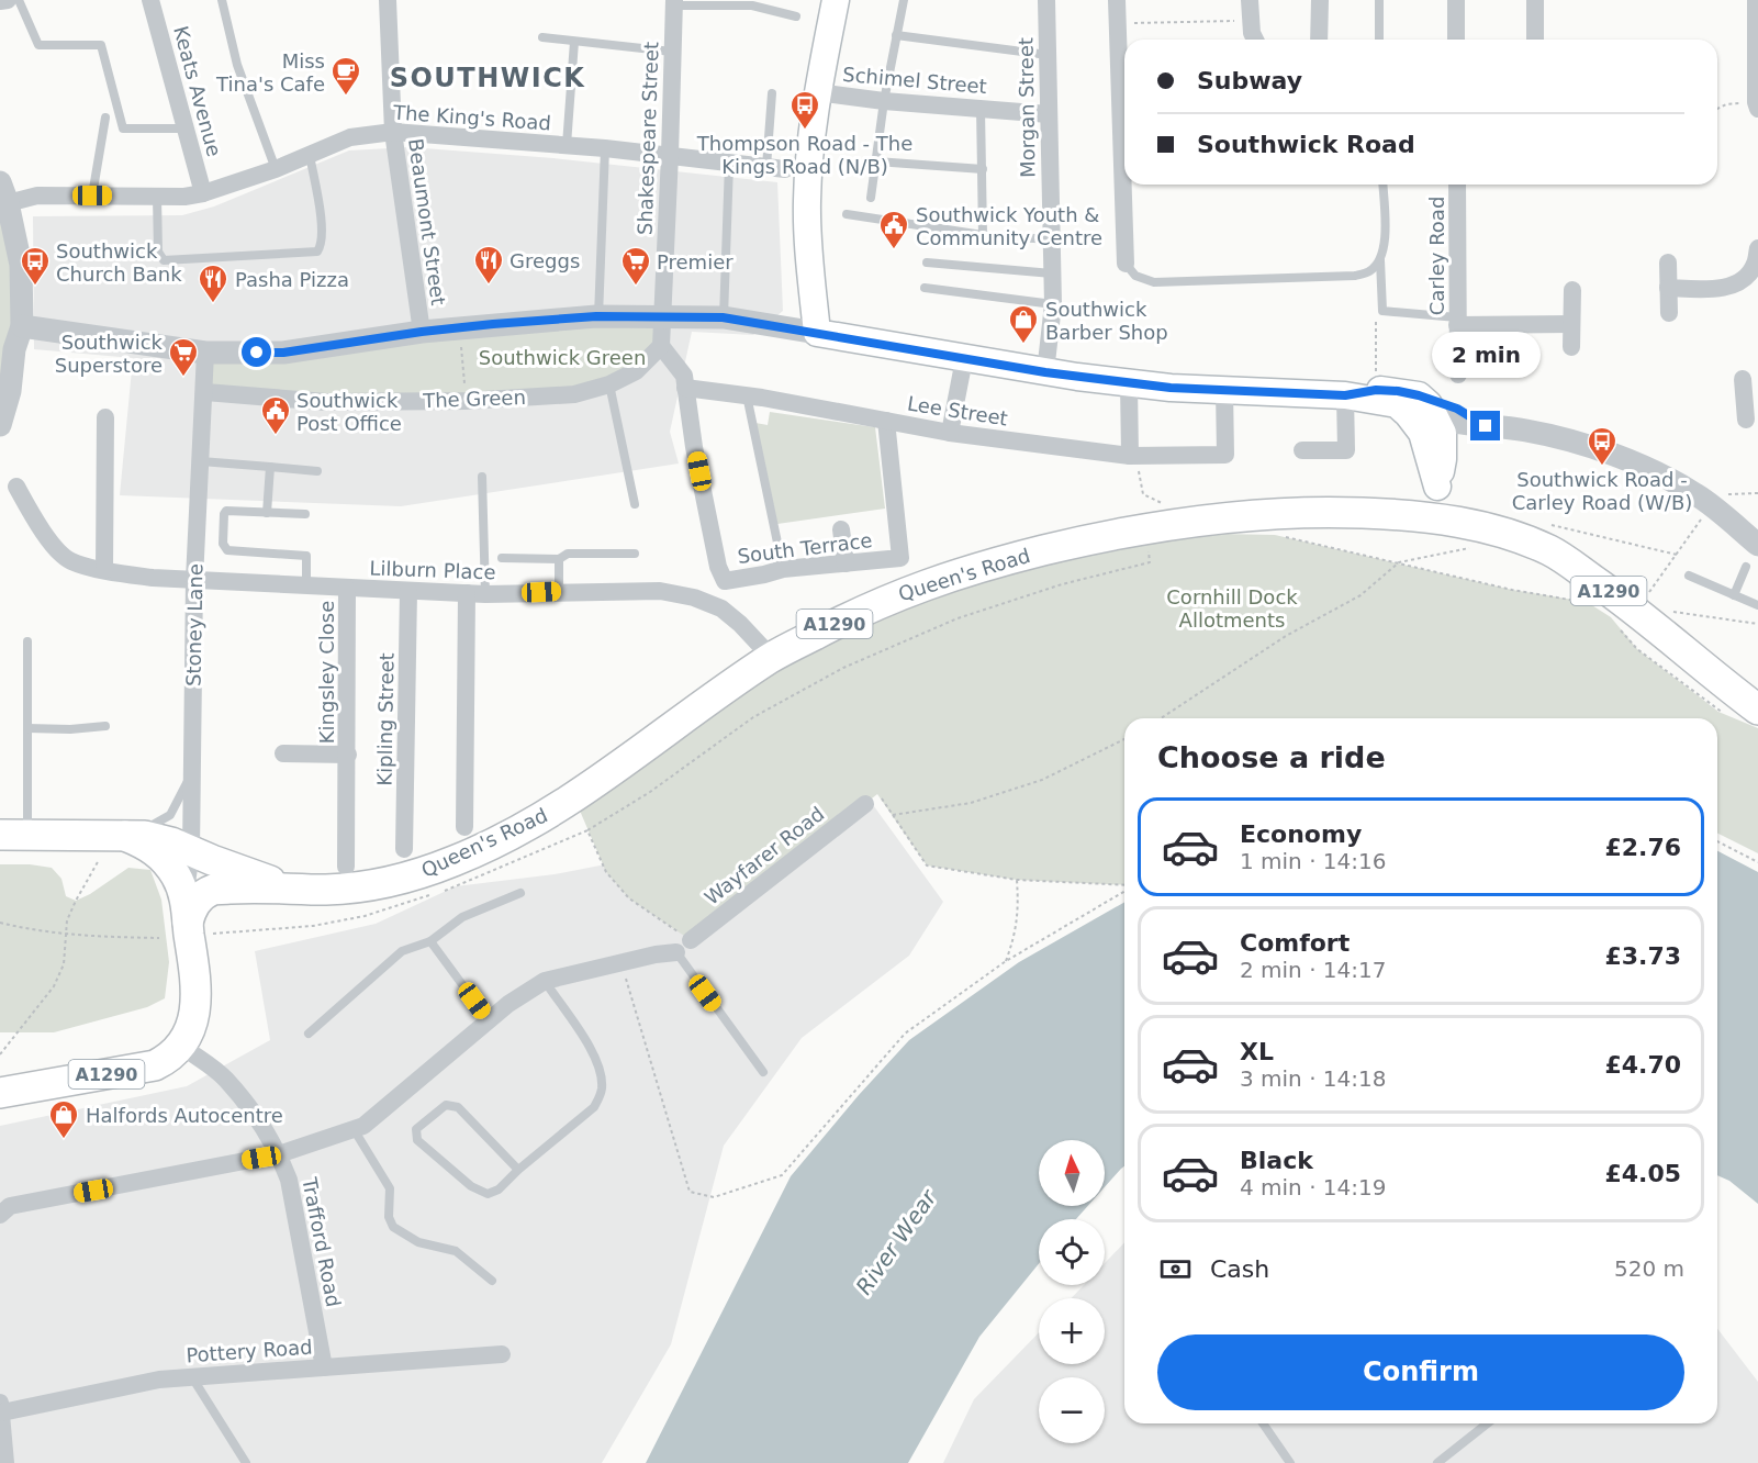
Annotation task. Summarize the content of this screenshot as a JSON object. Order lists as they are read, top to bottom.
{
  "streets": {
    "main road": ["Queen's Road", "A1290", "Stoney Lane"],
    "street": [
      "Schimel Street",
      "Keats Avenue",
      "Morgan Street",
      "The King's Road",
      "Shakespeare Street",
      "Beaumont Street",
      "Carley Road",
      "The Green",
      "Lee Street",
      "South Terrace",
      "Lilburn Place",
      "Kingsley Close",
      "Kipling Street",
      "Wayfarer Road",
      "Trafford Road",
      "Pottery Road"
    ]
  },
  "crossings": [
    ["Schimel Street", "Morgan Street"],
    ["Keats Avenue", "The King's Road"],
    ["The King's Road", "Shakespeare Street"],
    ["The King's Road", "Beaumont Street"],
    ["The Green", "South Terrace"],
    ["The Green", "Stoney Lane"],
    ["Lee Street", "South Terrace"],
    ["Lilburn Place", "Queen's Road"],
    ["Lilburn Place", "Stoney Lane"],
    ["Lilburn Place", "Kingsley Close"],
    ["Lilburn Place", "Kipling Street"],
    ["Queen's Road", "A1290"],
    ["A1290", "Stoney Lane"],
    ["A1290", "Trafford Road"],
    ["Stoney Lane", "Trafford Road"],
    ["Wayfarer Road", "Trafford Road"],
    ["Trafford Road", "Pottery Road"]
  ],
  "districts": ["SOUTHWICK"],
  "water": ["River Wear"],
  "parks": ["Southwick Green", "Cornhill Dock Allotments"],
  "places": {
    "cafe": ["Miss Tina's Cafe"],
    "bus stop": ["Thompson Road - The Kings Road (N/B)", "Southwick Church Bank", "Southwick Road - Carley Road (W/B)"],
    "public building": ["Southwick Youth & Community Centre", "Southwick Post Office"],
    "restaurant": ["Greggs", "Pasha Pizza"],
    "supermarket": ["Premier", "Southwick Superstore"],
    "shop": ["Southwick Barber Shop", "Halfords Autocentre"]
  },
  "north": "top",
  "page": {
    "banner": ["Subway", "Southwick Road"],
    "bubble": "2 min",
    "heading": "Choose a ride",
    "list": [
      {
        "name": "Economy",
        "note": "1 min · 14:16",
        "value": "£2.76"
      },
      {
        "name": "Comfort",
        "note": "2 min · 14:17",
        "value": "£3.73"
      },
      {
        "name": "XL",
        "note": "3 min · 14:18",
        "value": "£4.70"
      },
      {
        "name": "Black",
        "note": "4 min · 14:19",
        "value": "£4.05"
      }
    ],
    "map_buttons": ["+", "−"],
    "pay": ["Cash", "520 m"],
    "buttons": "Confirm"
  }
}
